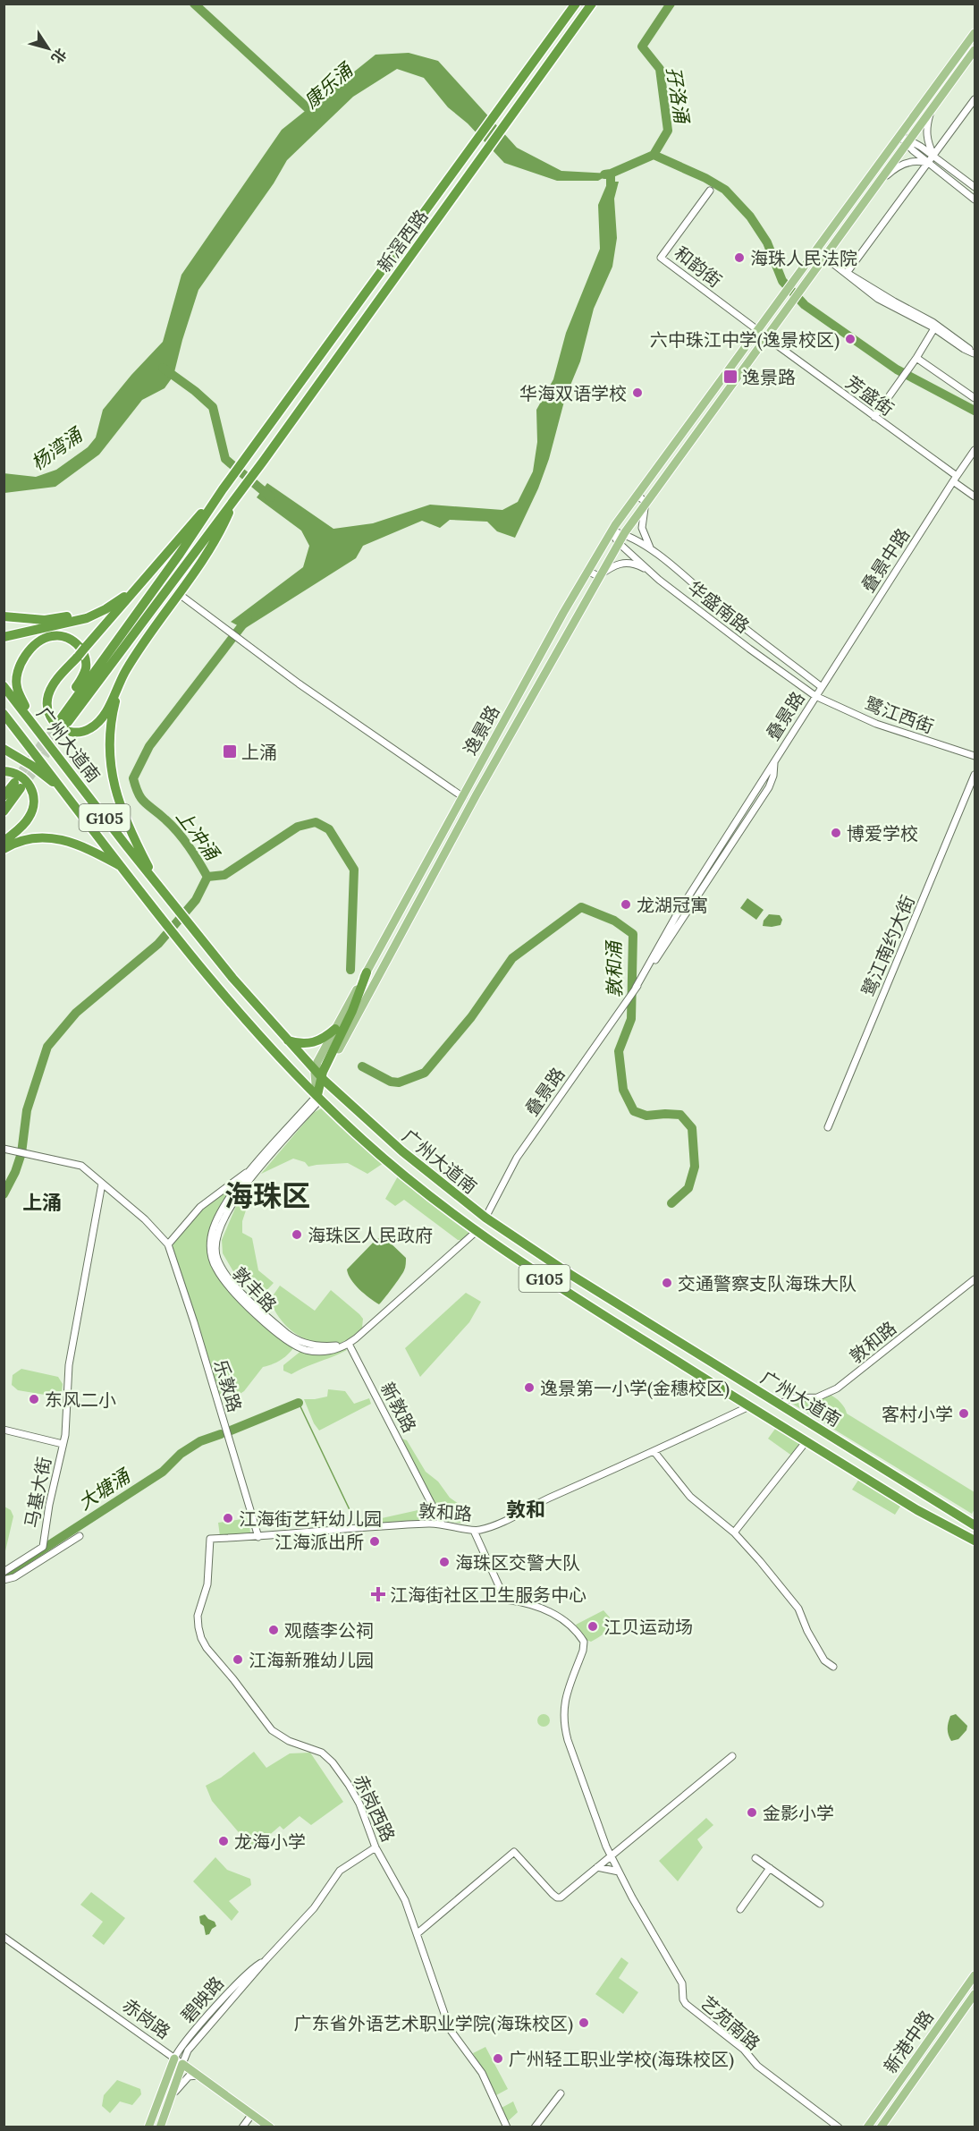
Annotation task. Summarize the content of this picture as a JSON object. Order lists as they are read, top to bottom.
{
  "streets": {
    "highway": ["新滘西路", "广州大道南", "G105"],
    "main road": [
      "逸景路",
      "碧映路",
      "赤岗路",
      "新港中路"
    ],
    "street": [
      "和韵街",
      "芳盛街",
      "叠景中路",
      "华盛南路",
      "鹭江西街",
      "叠景路",
      "鹭江南约大街",
      "敦丰路",
      "敦和路",
      "乐敦路",
      "新敦路",
      "马基大街",
      "赤岗西路",
      "艺苑南路"
    ]
  },
  "crossings": [
    ["和韵街", "逸景路"],
    ["芳盛街", "叠景中路"],
    ["芳盛街", "逸景路"],
    ["叠景中路", "叠景路"],
    ["华盛南路", "鹭江西街"],
    ["华盛南路", "叠景路"],
    ["华盛南路", "逸景路"],
    ["鹭江西街", "叠景路"],
    ["叠景路", "广州大道南"],
    ["逸景路", "广州大道南"],
    ["广州大道南", "敦丰路"],
    ["广州大道南", "敦和路"],
    ["敦丰路", "新敦路"],
    ["敦和路", "乐敦路"],
    ["敦和路", "新敦路"],
    ["敦和路", "赤岗西路"],
    ["敦和路", "艺苑南路"],
    ["赤岗西路", "碧映路"],
    ["碧映路", "赤岗路"]
  ],
  "districts": ["海珠区", "上涌", "敦和"],
  "water": [
    "康乐涌",
    "孖洛涌",
    "杨湾涌",
    "上冲涌",
    "敦和涌",
    "大塘涌"
  ],
  "places": {
    "other": [
      "海珠人民法院",
      "六中珠江中学(逸景校区)",
      "华海双语学校",
      "博爱学校",
      "龙湖冠寓",
      "海珠区人民政府",
      "交通警察支队海珠大队",
      "逸景第一小学(金穗校区)",
      "东风二小",
      "客村小学",
      "江海街艺轩幼儿园",
      "江海派出所",
      "海珠区交警大队",
      "江贝运动场",
      "观蔭李公祠",
      "江海新雅幼儿园",
      "金影小学",
      "龙海小学",
      "广东省外语艺术职业学院(海珠校区)",
      "广州轻工职业学校(海珠校区)"
    ],
    "transit": ["逸景路", "上涌"],
    "health": ["江海街社区卫生服务中心"]
  },
  "north": "bottom right"
}
